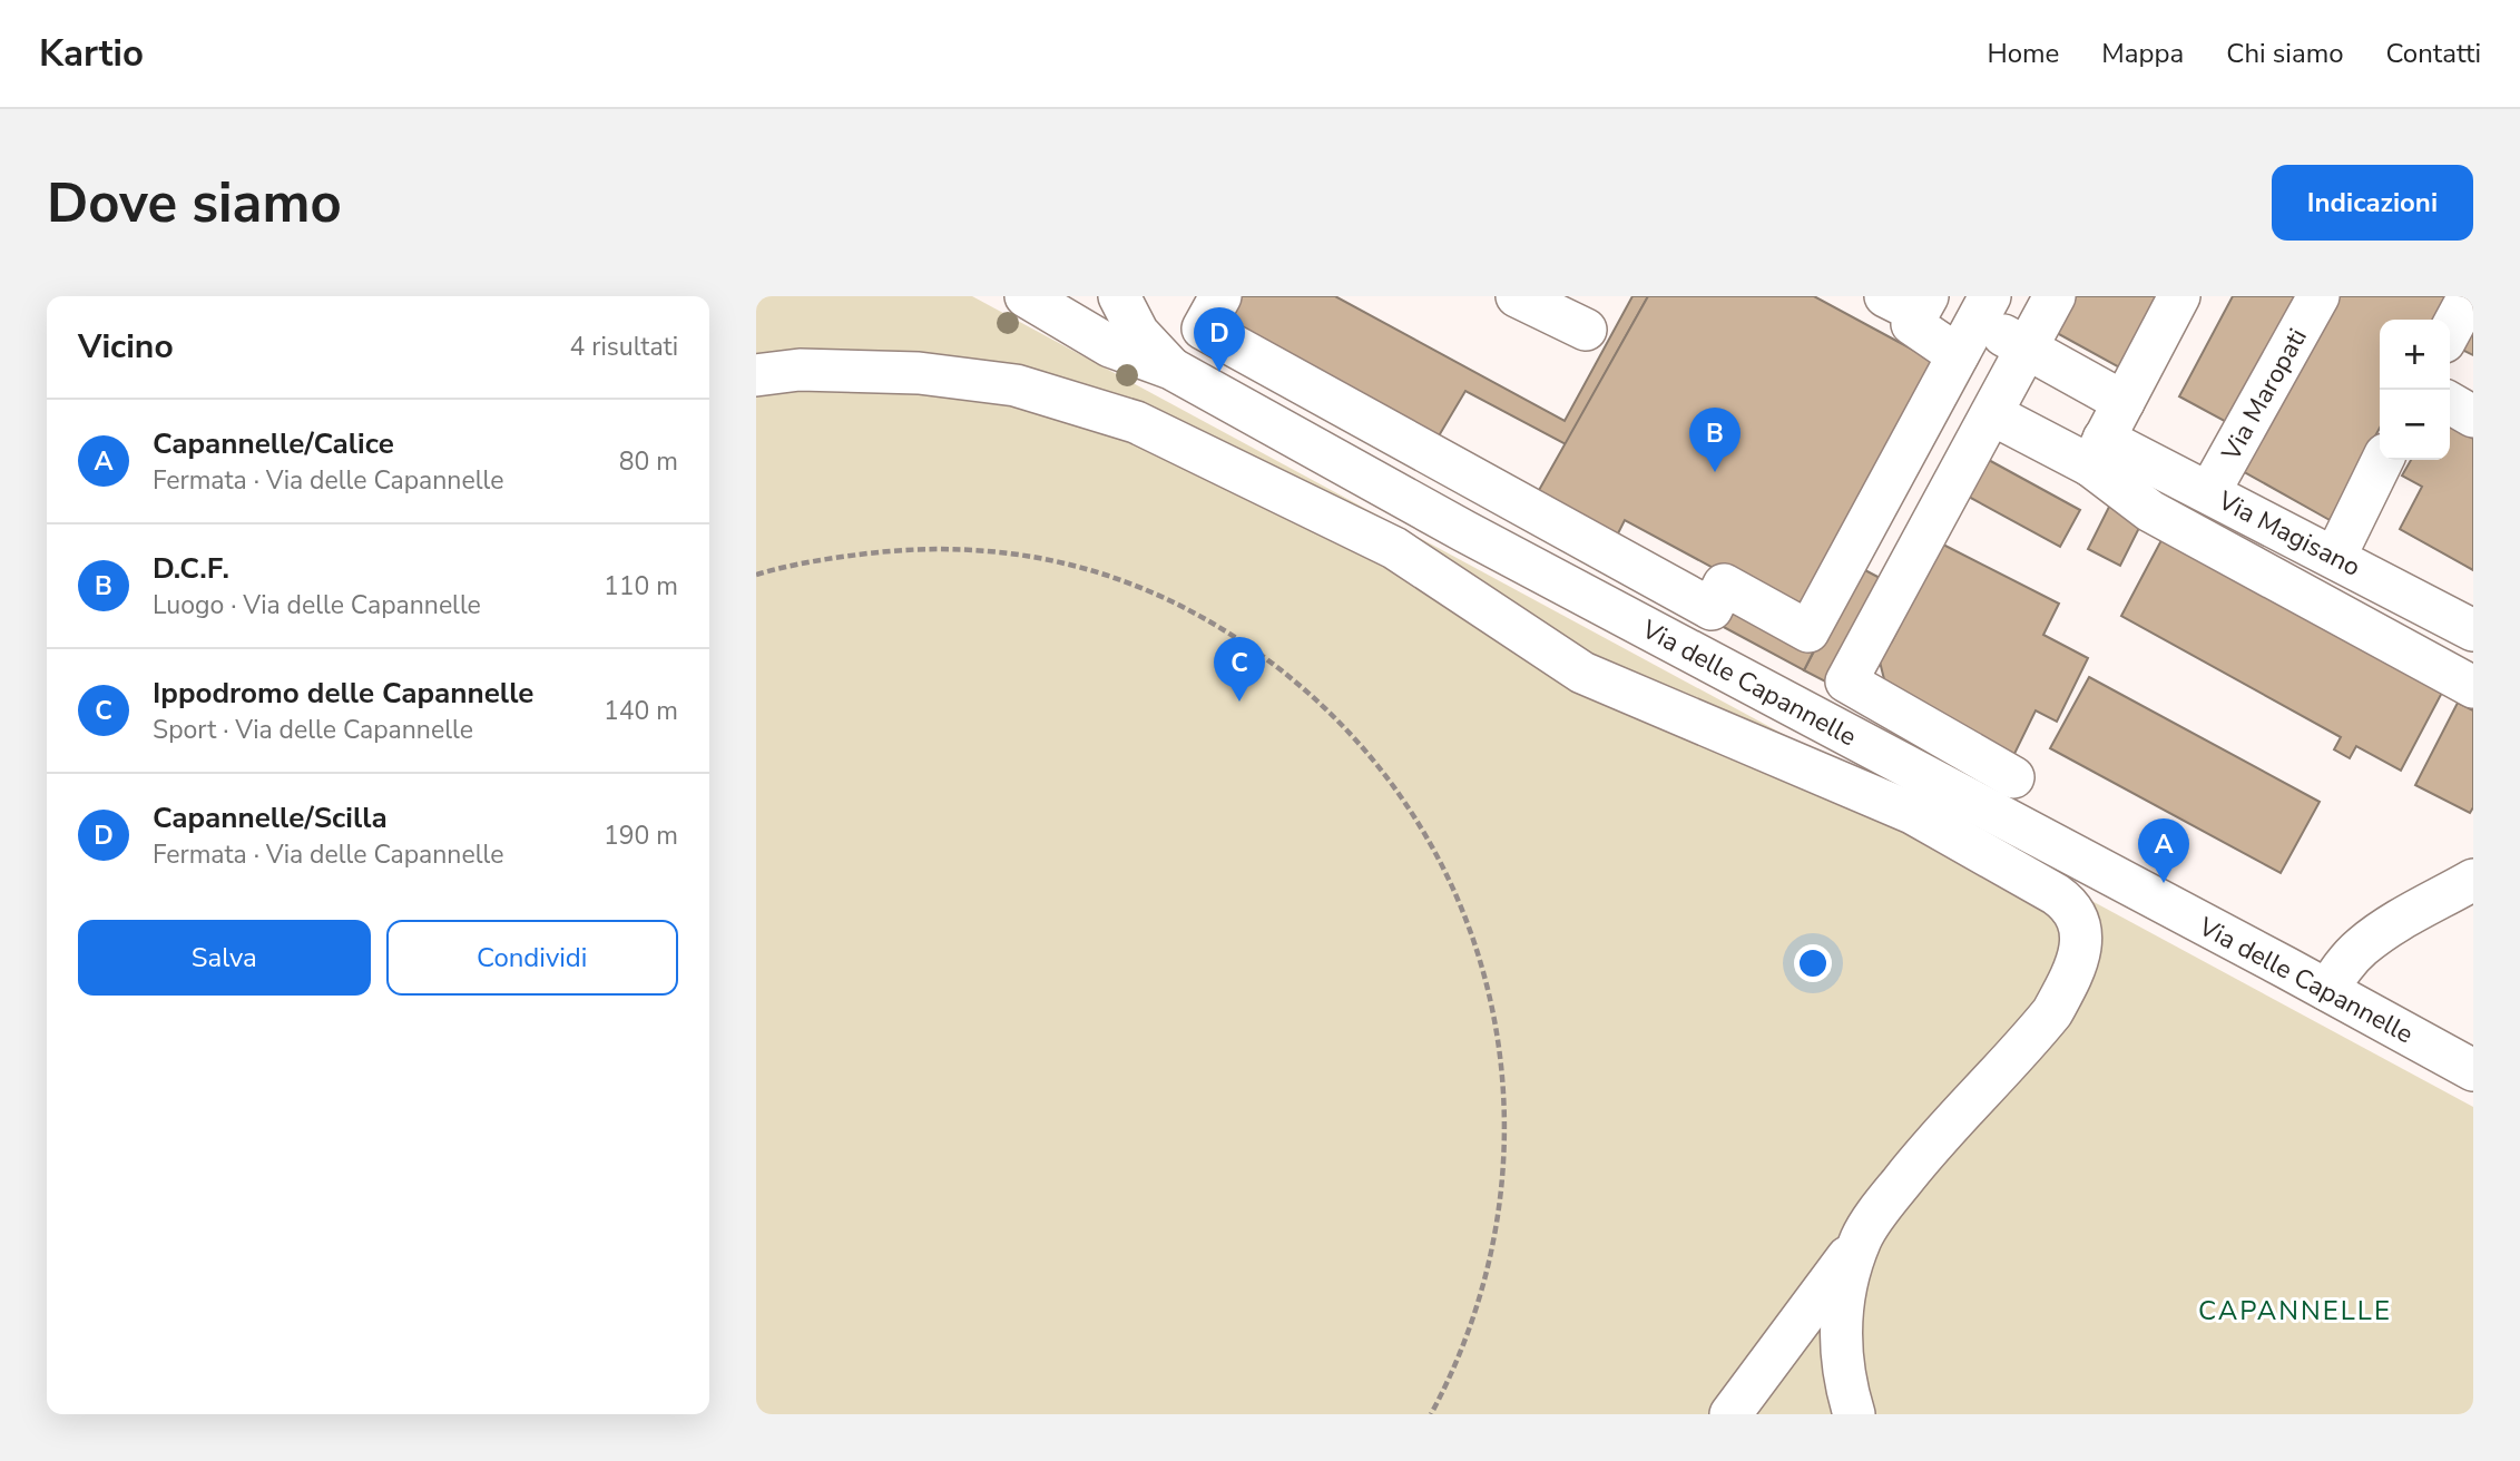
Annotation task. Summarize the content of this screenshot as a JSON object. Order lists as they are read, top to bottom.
{
  "streets": {
    "street": ["Via Maropati", "Via Magisano", "Via delle Capannelle"]
  },
  "crossings": [
    ["Via Maropati", "Via Magisano"]
  ],
  "districts": ["CAPANNELLE"],
  "page": {
    "header": "Kartio",
    "nav": [
      "Home",
      "Mappa",
      "Chi siamo",
      "Contatti"
    ],
    "buttons": [
      "Indicazioni",
      ["Salva", "Condividi"]
    ],
    "title": "Dove siamo",
    "heading": ["Vicino", "4 risultati"],
    "pins": [
      "D",
      "B",
      "C",
      "A"
    ],
    "map_buttons": ["+", "−"],
    "list": [
      {
        "mark": "A",
        "name": "Capannelle/Calice",
        "note": "Fermata · Via delle Capannelle",
        "value": "80 m"
      },
      {
        "mark": "B",
        "name": "D.C.F.",
        "note": "Luogo · Via delle Capannelle",
        "value": "110 m"
      },
      {
        "mark": "C",
        "name": "Ippodromo delle Capannelle",
        "note": "Sport · Via delle Capannelle",
        "value": "140 m"
      },
      {
        "mark": "D",
        "name": "Capannelle/Scilla",
        "note": "Fermata · Via delle Capannelle",
        "value": "190 m"
      }
    ]
  }
}
